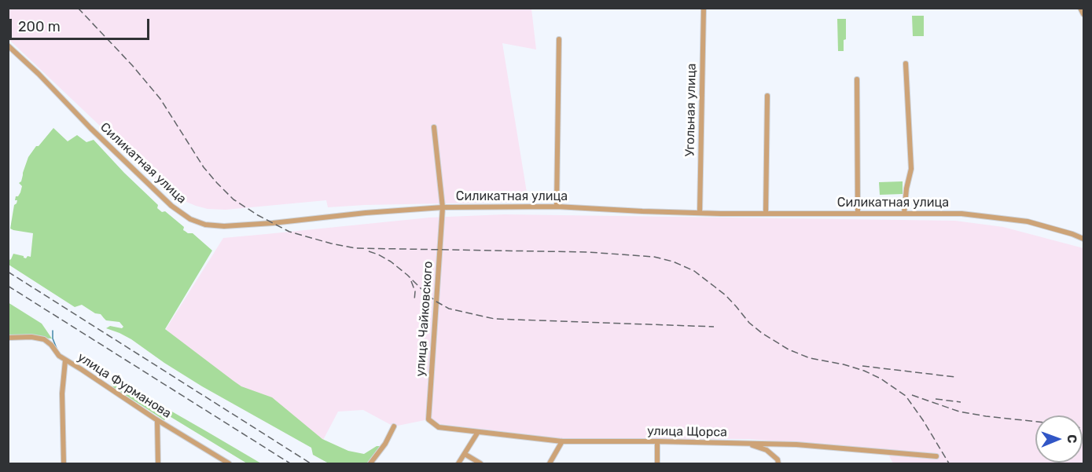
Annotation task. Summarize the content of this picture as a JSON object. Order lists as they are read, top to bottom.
{
  "streets": {
    "street": [
      "Угольная улица",
      "Силикатная улица",
      "улица Чайковского",
      "улица Фурманова",
      "улица Щорса"
    ]
  },
  "crossings": [
    ["Угольная улица", "Силикатная улица"],
    ["Силикатная улица", "улица Чайковского"],
    ["улица Чайковского", "улица Щорса"]
  ],
  "scale_bar": "200 m",
  "north": "right"
}
